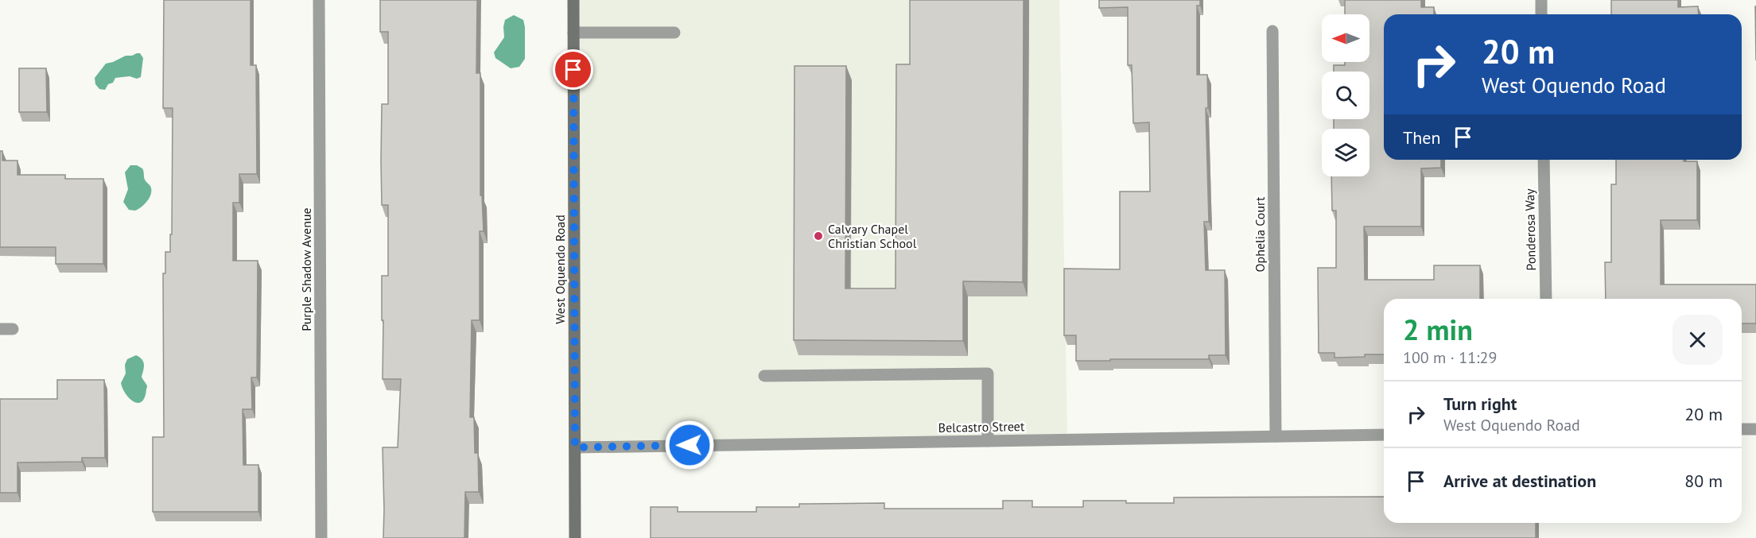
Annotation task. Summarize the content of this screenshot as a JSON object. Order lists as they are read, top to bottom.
{
  "streets": {
    "street": [
      "Ponderosa Way",
      "Ophelia Court",
      "Purple Shadow Avenue",
      "West Oquendo Road",
      "Belcastro Street"
    ]
  },
  "crossings": [
    ["Ophelia Court", "Belcastro Street"],
    ["West Oquendo Road", "Belcastro Street"]
  ],
  "places": ["Calvary Chapel Christian School"],
  "north": "left",
  "page": {
    "turn": ["20 m", "West Oquendo Road"],
    "then": "Then",
    "heading": ["2 min", "100 m · 11:29"],
    "list": [
      {
        "name": "Turn right",
        "note": "West Oquendo Road",
        "value": "20 m"
      },
      {
        "name": "Arrive at destination",
        "value": "80 m"
      }
    ]
  }
}
